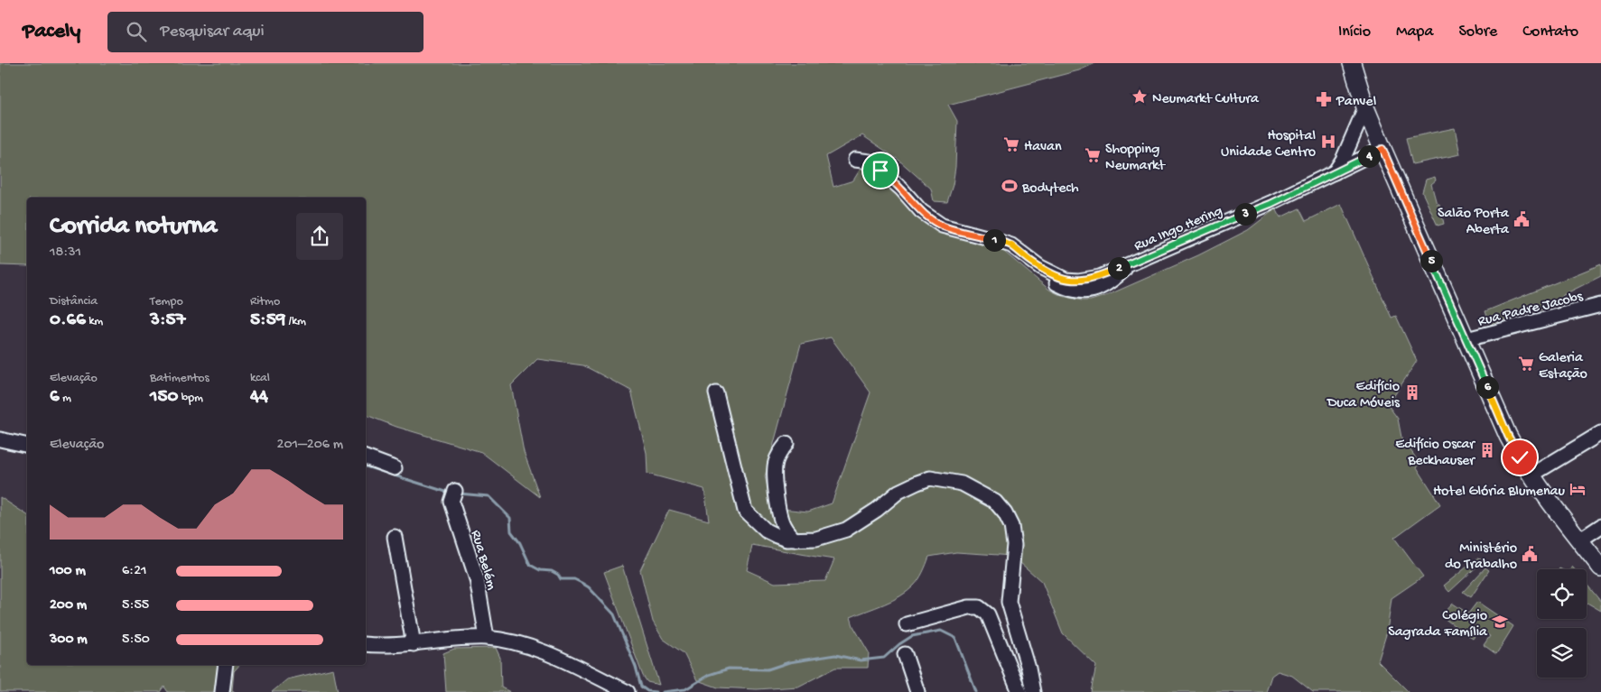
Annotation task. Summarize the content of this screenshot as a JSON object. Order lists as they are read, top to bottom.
{
  "streets": {
    "street": ["Rua Ingo Hering", "Rua Padre Jacobs", "Rua Belém"]
  },
  "places": {
    "place": ["Neumarkt Cultura"],
    "pharmacy": ["Panvel"],
    "hospital": ["Hospital Unidade Centro"],
    "supermarket": ["Havan", "Shopping Neumarkt", "Galeria Estação"],
    "sports": ["Bodytech"],
    "public building": ["Salão Porta Aberta", "Ministério do Trabalho"],
    "building": ["Edifício Duca Móveis", "Edifício Oscar Beckhauser"],
    "hotel": ["Hotel Glória Blumenau"],
    "school or university": ["Colégio Sagrada Família"]
  },
  "page": {
    "header": "Pacely",
    "search": "Pesquisar aqui",
    "nav": [
      "Início",
      "Mapa",
      "Sobre",
      "Contato"
    ],
    "pins": [
      "4",
      "3",
      "1",
      "5",
      "2",
      "6"
    ],
    "heading": ["Corrida noturna", "18:31"],
    "stats": [
      ["Distância", "0.66 km"],
      ["Tempo", "3:57"],
      ["Ritmo", "5:59 /km"],
      ["Elevação", "6 m"],
      ["Batimentos", "150 bpm"],
      ["kcal", "44"]
    ],
    "chart": ["Elevação", "201–206 m"],
    "list": [
      {
        "name": "100 m",
        "note": "6:21"
      },
      {
        "name": "200 m",
        "note": "5:55"
      },
      {
        "name": "300 m",
        "note": "5:50"
      }
    ]
  }
}
